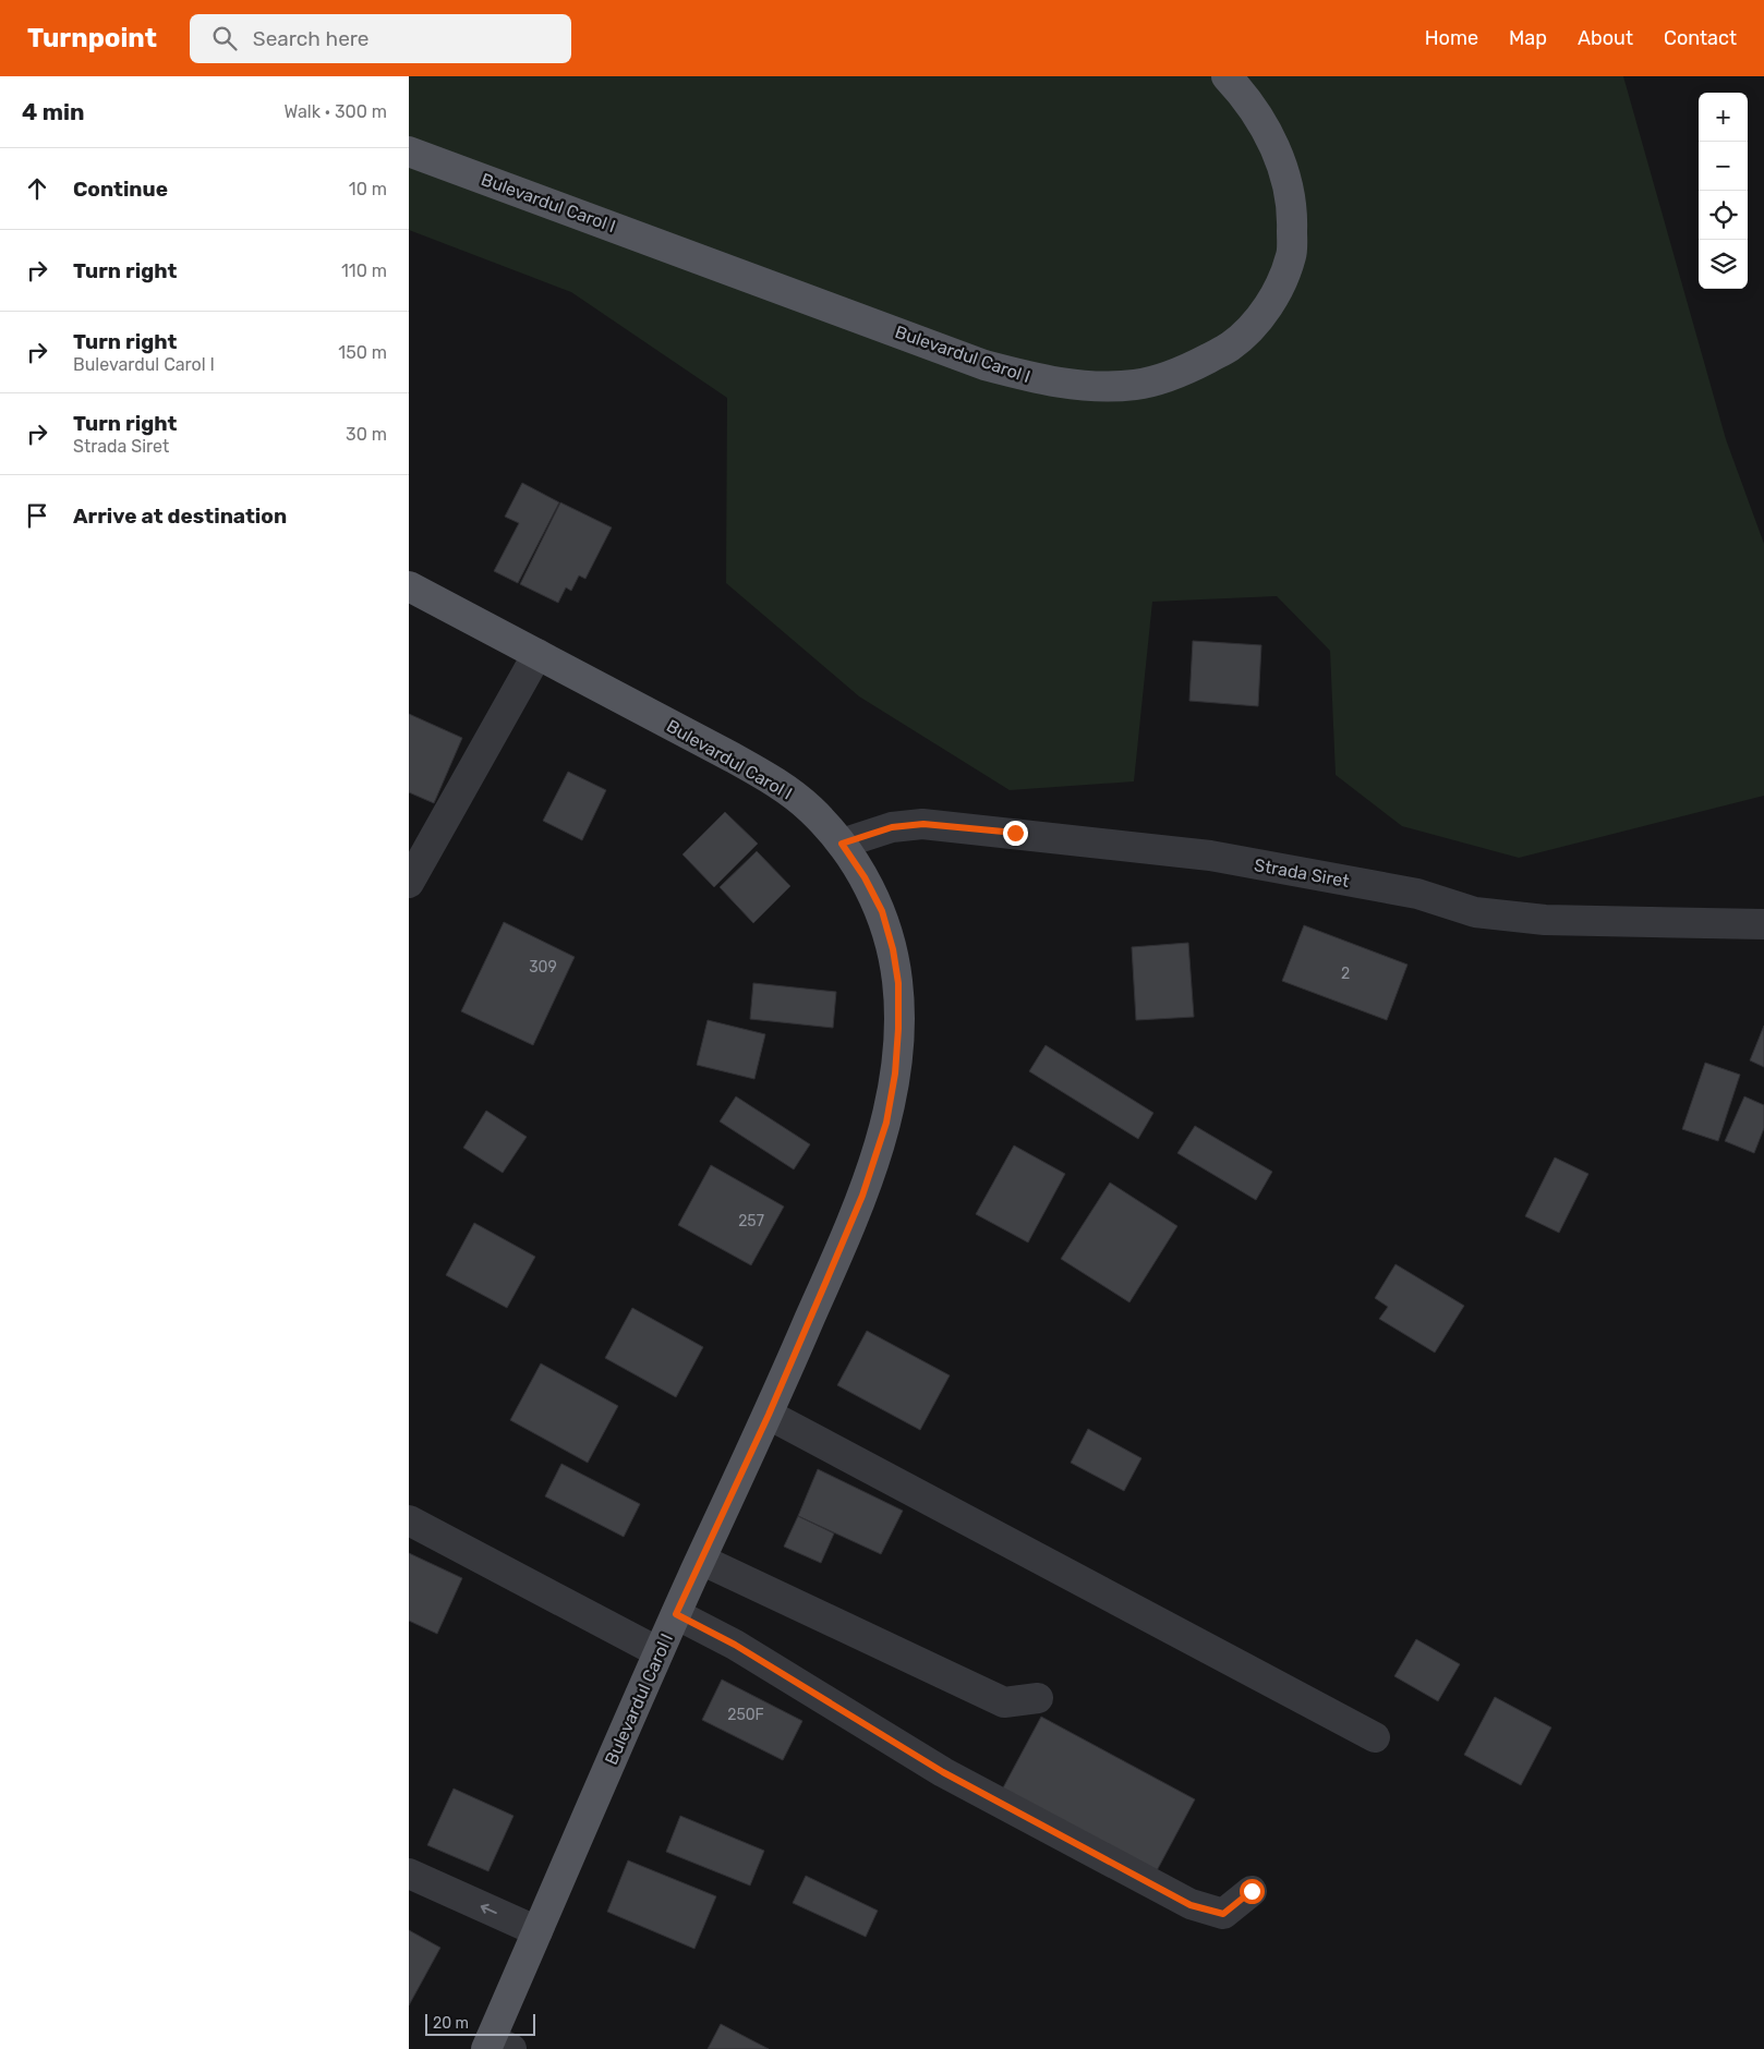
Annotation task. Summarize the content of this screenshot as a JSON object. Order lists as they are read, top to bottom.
{
  "streets": {
    "main road": ["Bulevardul Carol I"],
    "street": ["Strada Siret"]
  },
  "crossings": [
    ["Bulevardul Carol I", "Strada Siret"]
  ],
  "house_numbers": [
    "309",
    "2",
    "257",
    "250F"
  ],
  "scale_bar": "20 m",
  "page": {
    "header": "Turnpoint",
    "search": "Search here",
    "nav": [
      "Home",
      "Map",
      "About",
      "Contact"
    ],
    "heading": ["4 min", "Walk · 300 m"],
    "map_buttons": ["+", "−"],
    "list": [
      ["Continue", "10 m"],
      ["Turn right", "110 m"],
      ["Turn right", "Bulevardul Carol I", "150 m"],
      ["Turn right", "Strada Siret", "30 m"],
      "Arrive at destination"
    ],
    "scale": "20 m"
  }
}
